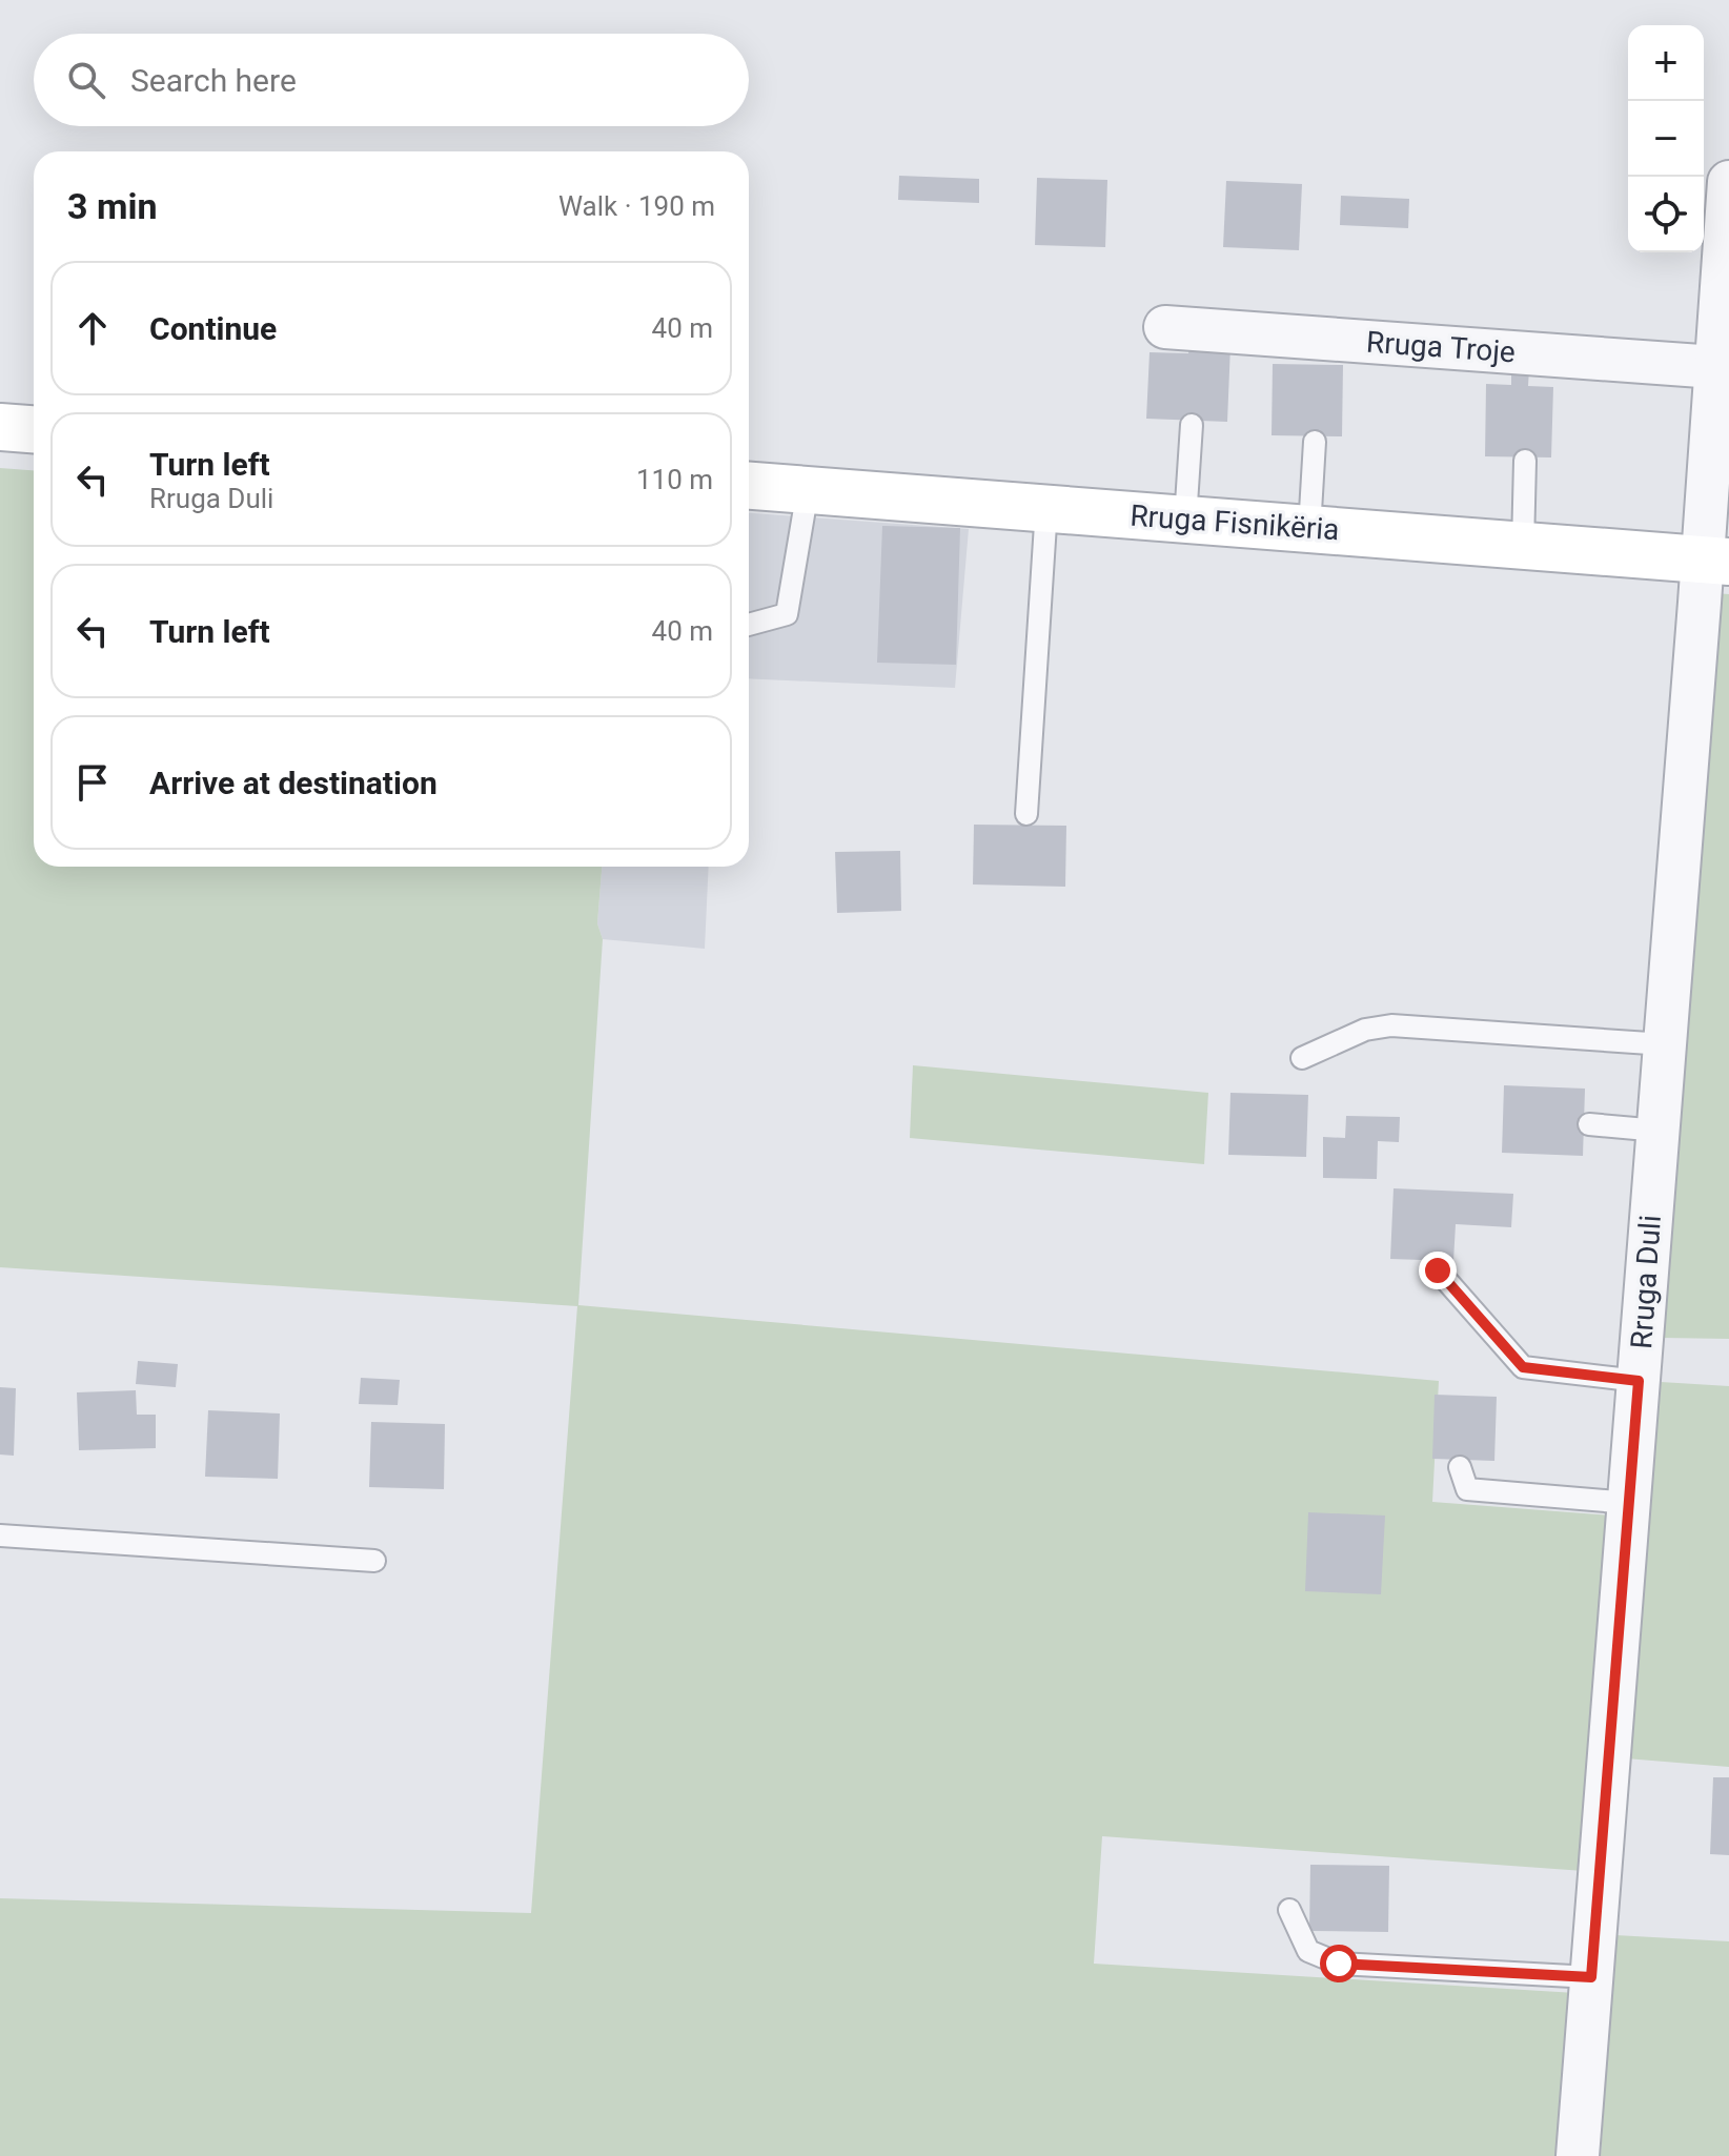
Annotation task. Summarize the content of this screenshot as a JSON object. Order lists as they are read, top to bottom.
{
  "streets": {
    "street": ["Rruga Troje", "Rruga Fisnikëria", "Rruga Duli"]
  },
  "crossings": [
    ["Rruga Fisnikëria", "Rruga Duli"]
  ],
  "page": {
    "map_buttons": ["+", "−"],
    "search": "Search here",
    "heading": ["3 min", "Walk · 190 m"],
    "list": [
      ["Continue", "40 m"],
      ["Turn left", "Rruga Duli", "110 m"],
      ["Turn left", "40 m"],
      "Arrive at destination"
    ]
  }
}
